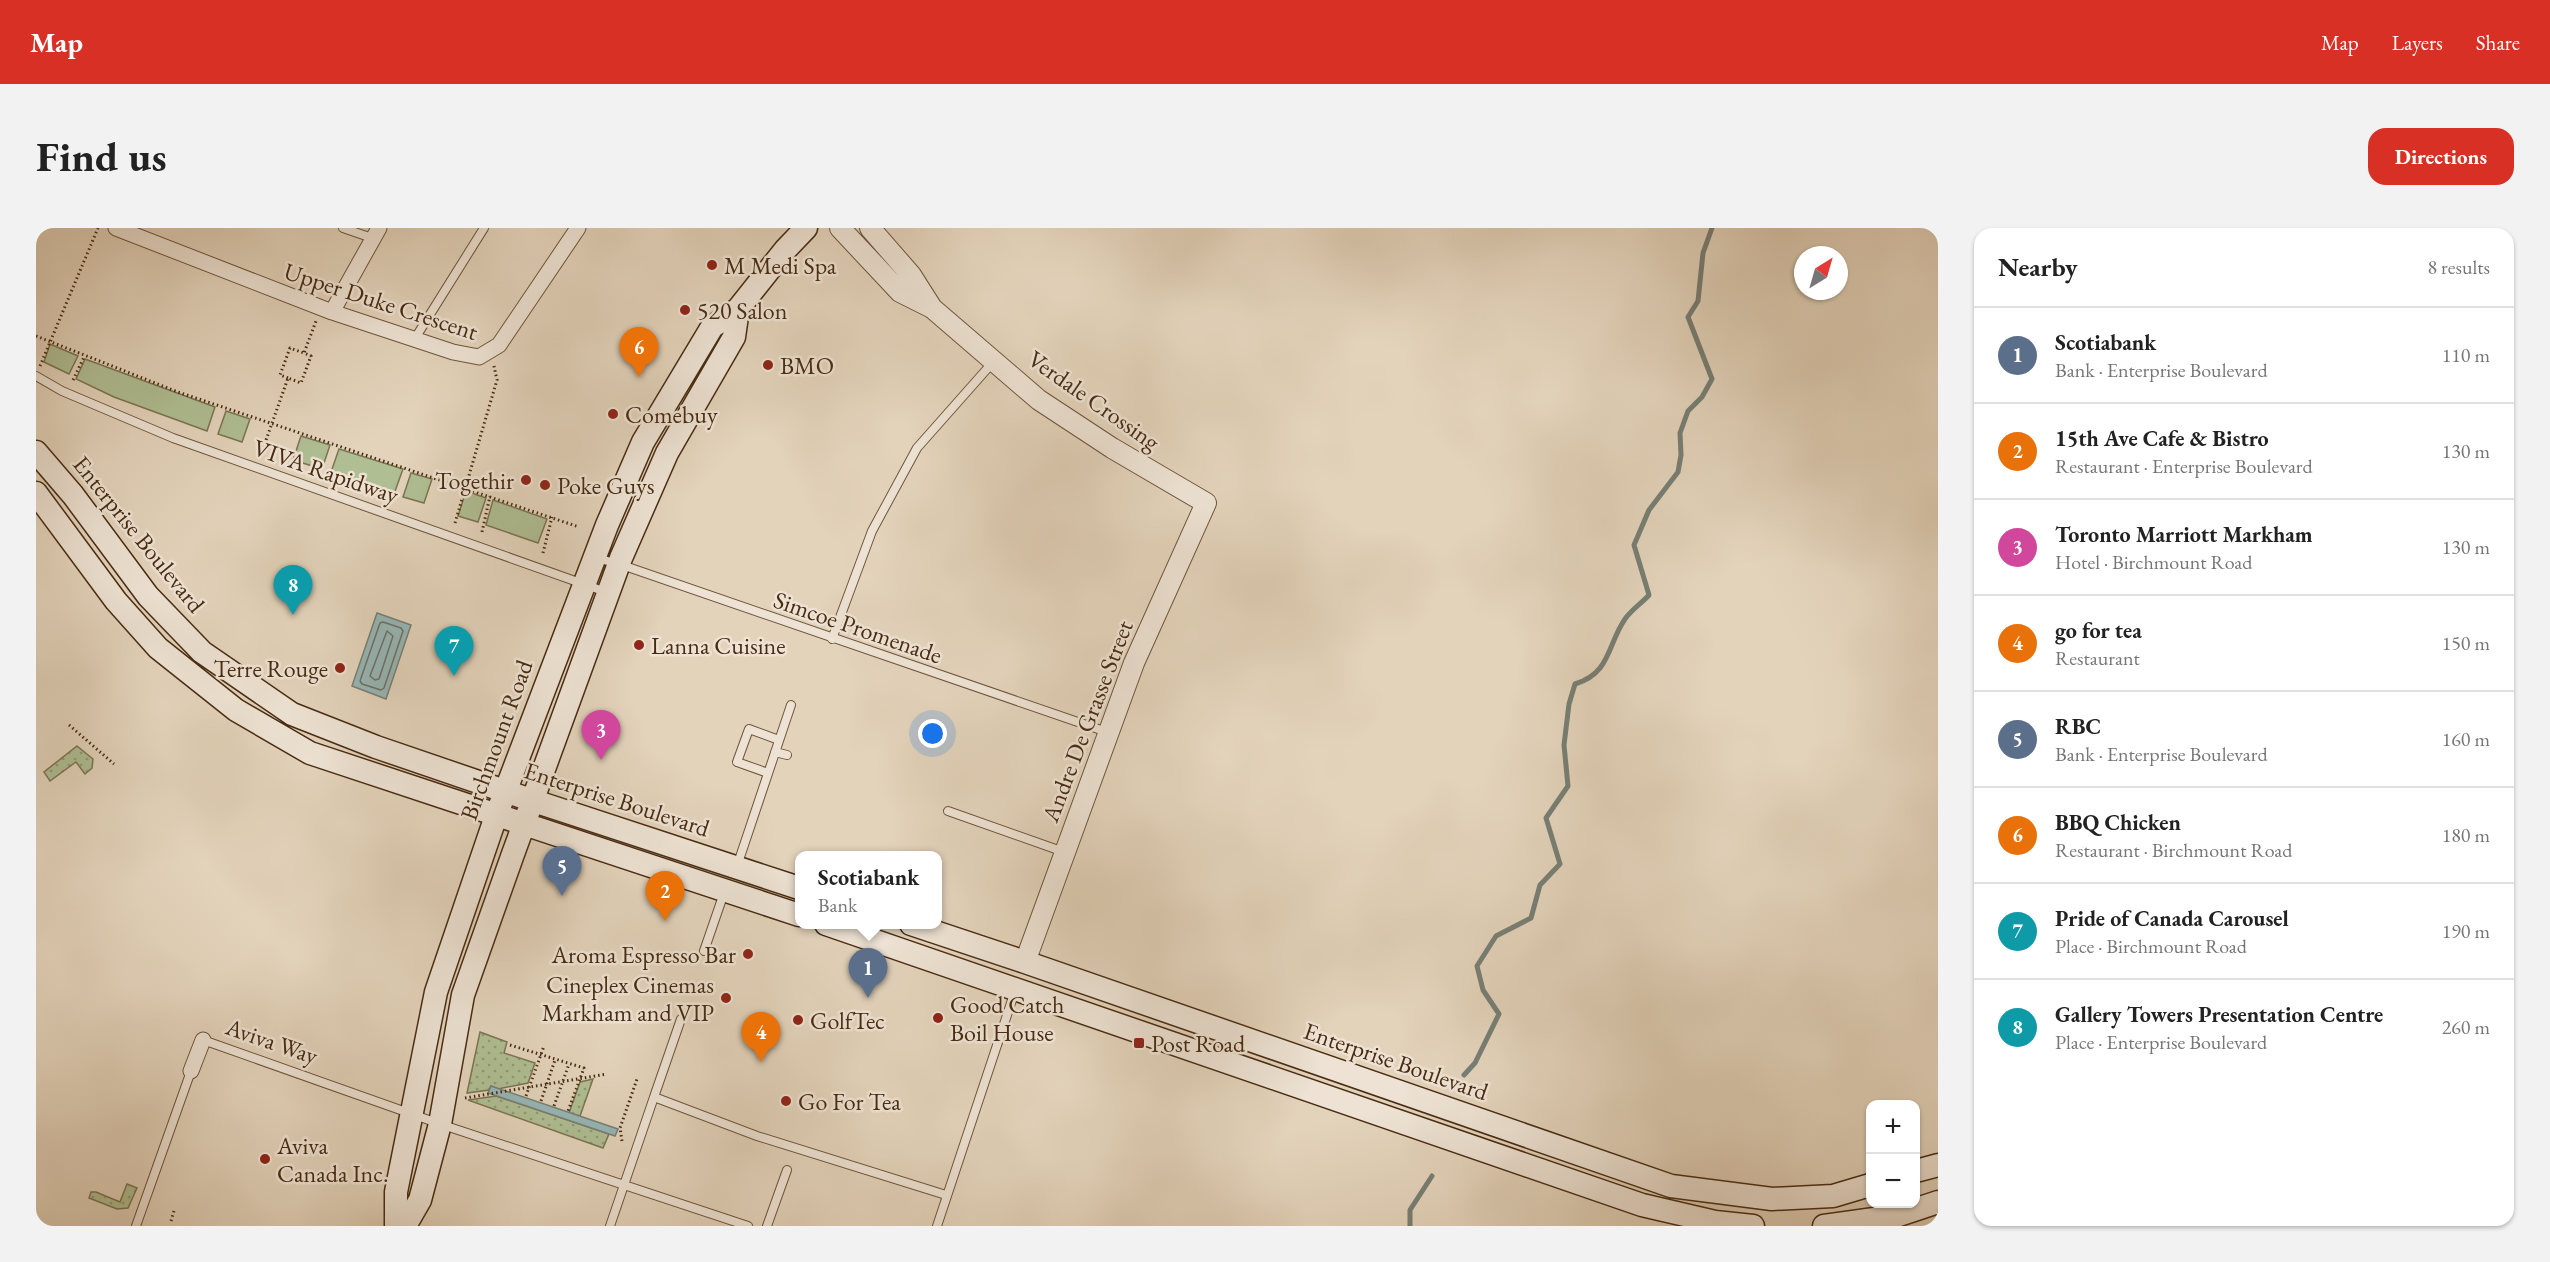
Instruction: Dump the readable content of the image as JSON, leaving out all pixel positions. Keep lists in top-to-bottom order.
{
  "streets": {
    "main road": ["Enterprise Boulevard", "Birchmount Road"],
    "street": [
      "Upper Duke Crescent",
      "Verdale Crossing",
      "Andre De Grasse Street",
      "Aviva Way"
    ],
    "lane": ["VIVA Rapidway", "Simcoe Promenade"]
  },
  "crossings": [
    ["Verdale Crossing", "Andre De Grasse Street"],
    ["VIVA Rapidway", "Birchmount Road"],
    ["Enterprise Boulevard", "Andre De Grasse Street"],
    ["Enterprise Boulevard", "Birchmount Road"],
    ["Simcoe Promenade", "Andre De Grasse Street"],
    ["Simcoe Promenade", "Birchmount Road"],
    ["Birchmount Road", "Aviva Way"]
  ],
  "places": {
    "other": [
      "M Medi Spa",
      "520 Salon",
      "BMO",
      "Comebuy",
      "Togethir",
      "Poke Guys",
      "Lanna Cuisine",
      "Terre Rouge",
      "Aroma Espresso Bar",
      "Cineplex Cinemas Markham and VIP",
      "Good Catch Boil House",
      "GolfTec",
      "Go For Tea",
      "Aviva Canada Inc."
    ],
    "transit": ["Post Road"]
  },
  "north": "top right",
  "page": {
    "header": "Map",
    "nav": ["Map", "Layers", "Share"],
    "buttons": "Directions",
    "title": "Find us",
    "heading": ["Nearby", "8 results"],
    "list": [
      {
        "mark": "1",
        "name": "Scotiabank",
        "note": "Bank · Enterprise Boulevard",
        "value": "110 m"
      },
      {
        "mark": "2",
        "name": "15th Ave Cafe & Bistro",
        "note": "Restaurant · Enterprise Boulevard",
        "value": "130 m"
      },
      {
        "mark": "3",
        "name": "Toronto Marriott Markham",
        "note": "Hotel · Birchmount Road",
        "value": "130 m"
      },
      {
        "mark": "4",
        "name": "go for tea",
        "note": "Restaurant",
        "value": "150 m"
      },
      {
        "mark": "5",
        "name": "RBC",
        "note": "Bank · Enterprise Boulevard",
        "value": "160 m"
      },
      {
        "mark": "6",
        "name": "BBQ Chicken",
        "note": "Restaurant · Birchmount Road",
        "value": "180 m"
      },
      {
        "mark": "7",
        "name": "Pride of Canada Carousel",
        "note": "Place · Birchmount Road",
        "value": "190 m"
      },
      {
        "mark": "8",
        "name": "Gallery Towers Presentation Centre",
        "note": "Place · Enterprise Boulevard",
        "value": "260 m"
      }
    ],
    "pins": [
      "6",
      "8",
      "7",
      "3",
      "5",
      "2",
      "1",
      "4"
    ],
    "popup": ["Scotiabank", "Bank"],
    "map_buttons": ["+", "−"]
  }
}
